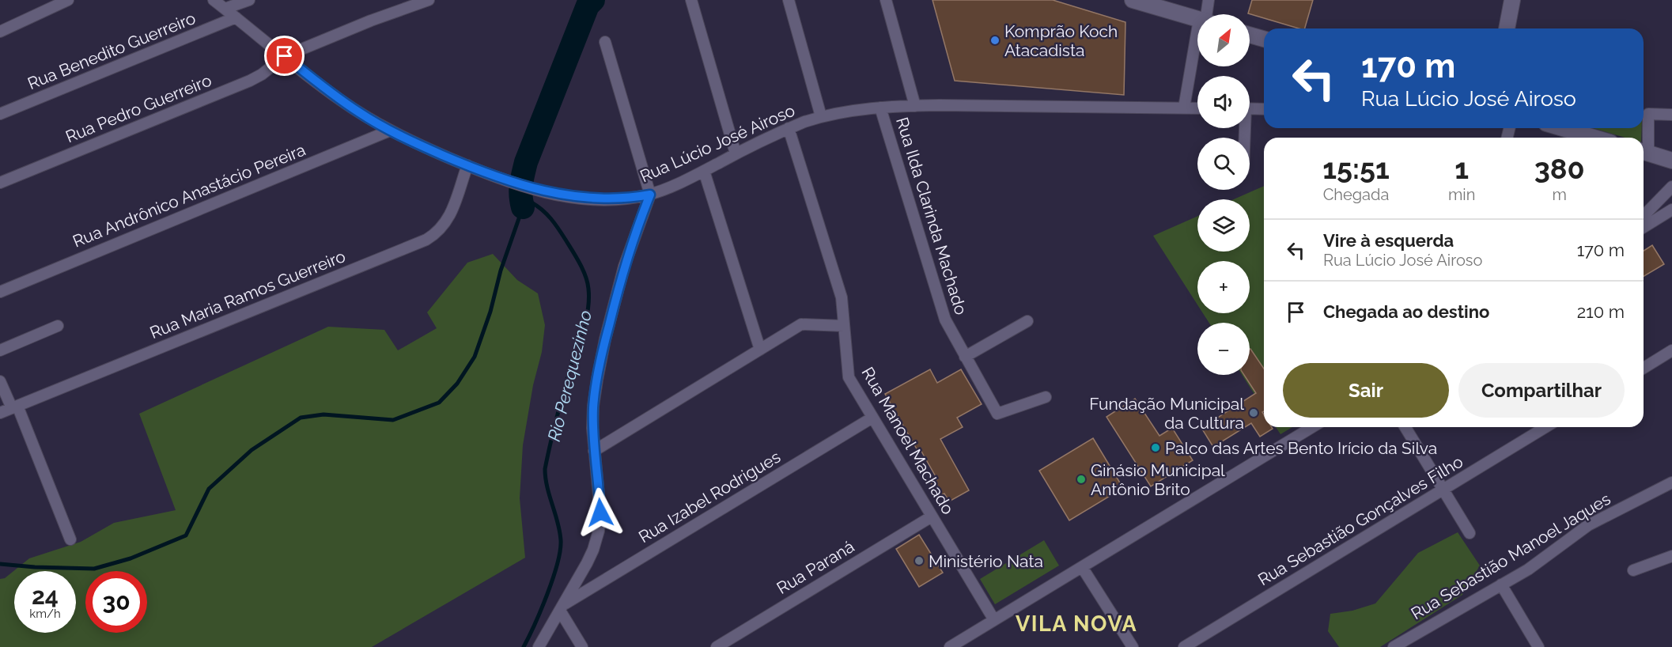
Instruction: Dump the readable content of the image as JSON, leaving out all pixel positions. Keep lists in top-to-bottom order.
{
  "streets": {
    "street": [
      "Rua Benedito Guerreiro",
      "Rua Pedro Guerreiro",
      "Rua Lúcio José Airoso",
      "Rua Andrônico Anastácio Pereira",
      "Rua Ilda Clarinda Machado",
      "Rua Maria Ramos Guerreiro",
      "Rua Manoel Machado",
      "Rua Izabel Rodrigues",
      "Rua Sebastião Gonçalves Filho",
      "Rua Sebastião Manoel Jaques",
      "Rua Paraná"
    ]
  },
  "crossings": [
    ["Rua Benedito Guerreiro", "Rua Lúcio José Airoso"],
    ["Rua Pedro Guerreiro", "Rua Lúcio José Airoso"],
    ["Rua Lúcio José Airoso", "Rua Andrônico Anastácio Pereira"],
    ["Rua Lúcio José Airoso", "Rua Ilda Clarinda Machado"],
    ["Rua Lúcio José Airoso", "Rua Maria Ramos Guerreiro"],
    ["Rua Lúcio José Airoso", "Rua Manoel Machado"],
    ["Rua Manoel Machado", "Rua Izabel Rodrigues"],
    ["Rua Manoel Machado", "Rua Paraná"]
  ],
  "districts": ["VILA NOVA"],
  "water": ["Rio Perequezinho"],
  "places": [
    "Komprão Koch Atacadista",
    "Fundação Municipal da Cultura",
    "Palco das Artes Bento Irício da Silva",
    "Ginásio Municipal Antônio Brito",
    "Ministério Nata"
  ],
  "north": "top right",
  "page": {
    "map_buttons": ["+", "−"],
    "turn": ["170 m", "Rua Lúcio José Airoso"],
    "eta": [
      "15:51",
      "Chegada",
      "1",
      "min",
      "380",
      "m"
    ],
    "list": [
      {
        "name": "Vire à esquerda",
        "note": "Rua Lúcio José Airoso",
        "value": "170 m"
      },
      {
        "name": "Chegada ao destino",
        "value": "210 m"
      }
    ],
    "buttons": ["Sair", "Compartilhar"],
    "speed": "24 km/h",
    "limit": "30"
  }
}
